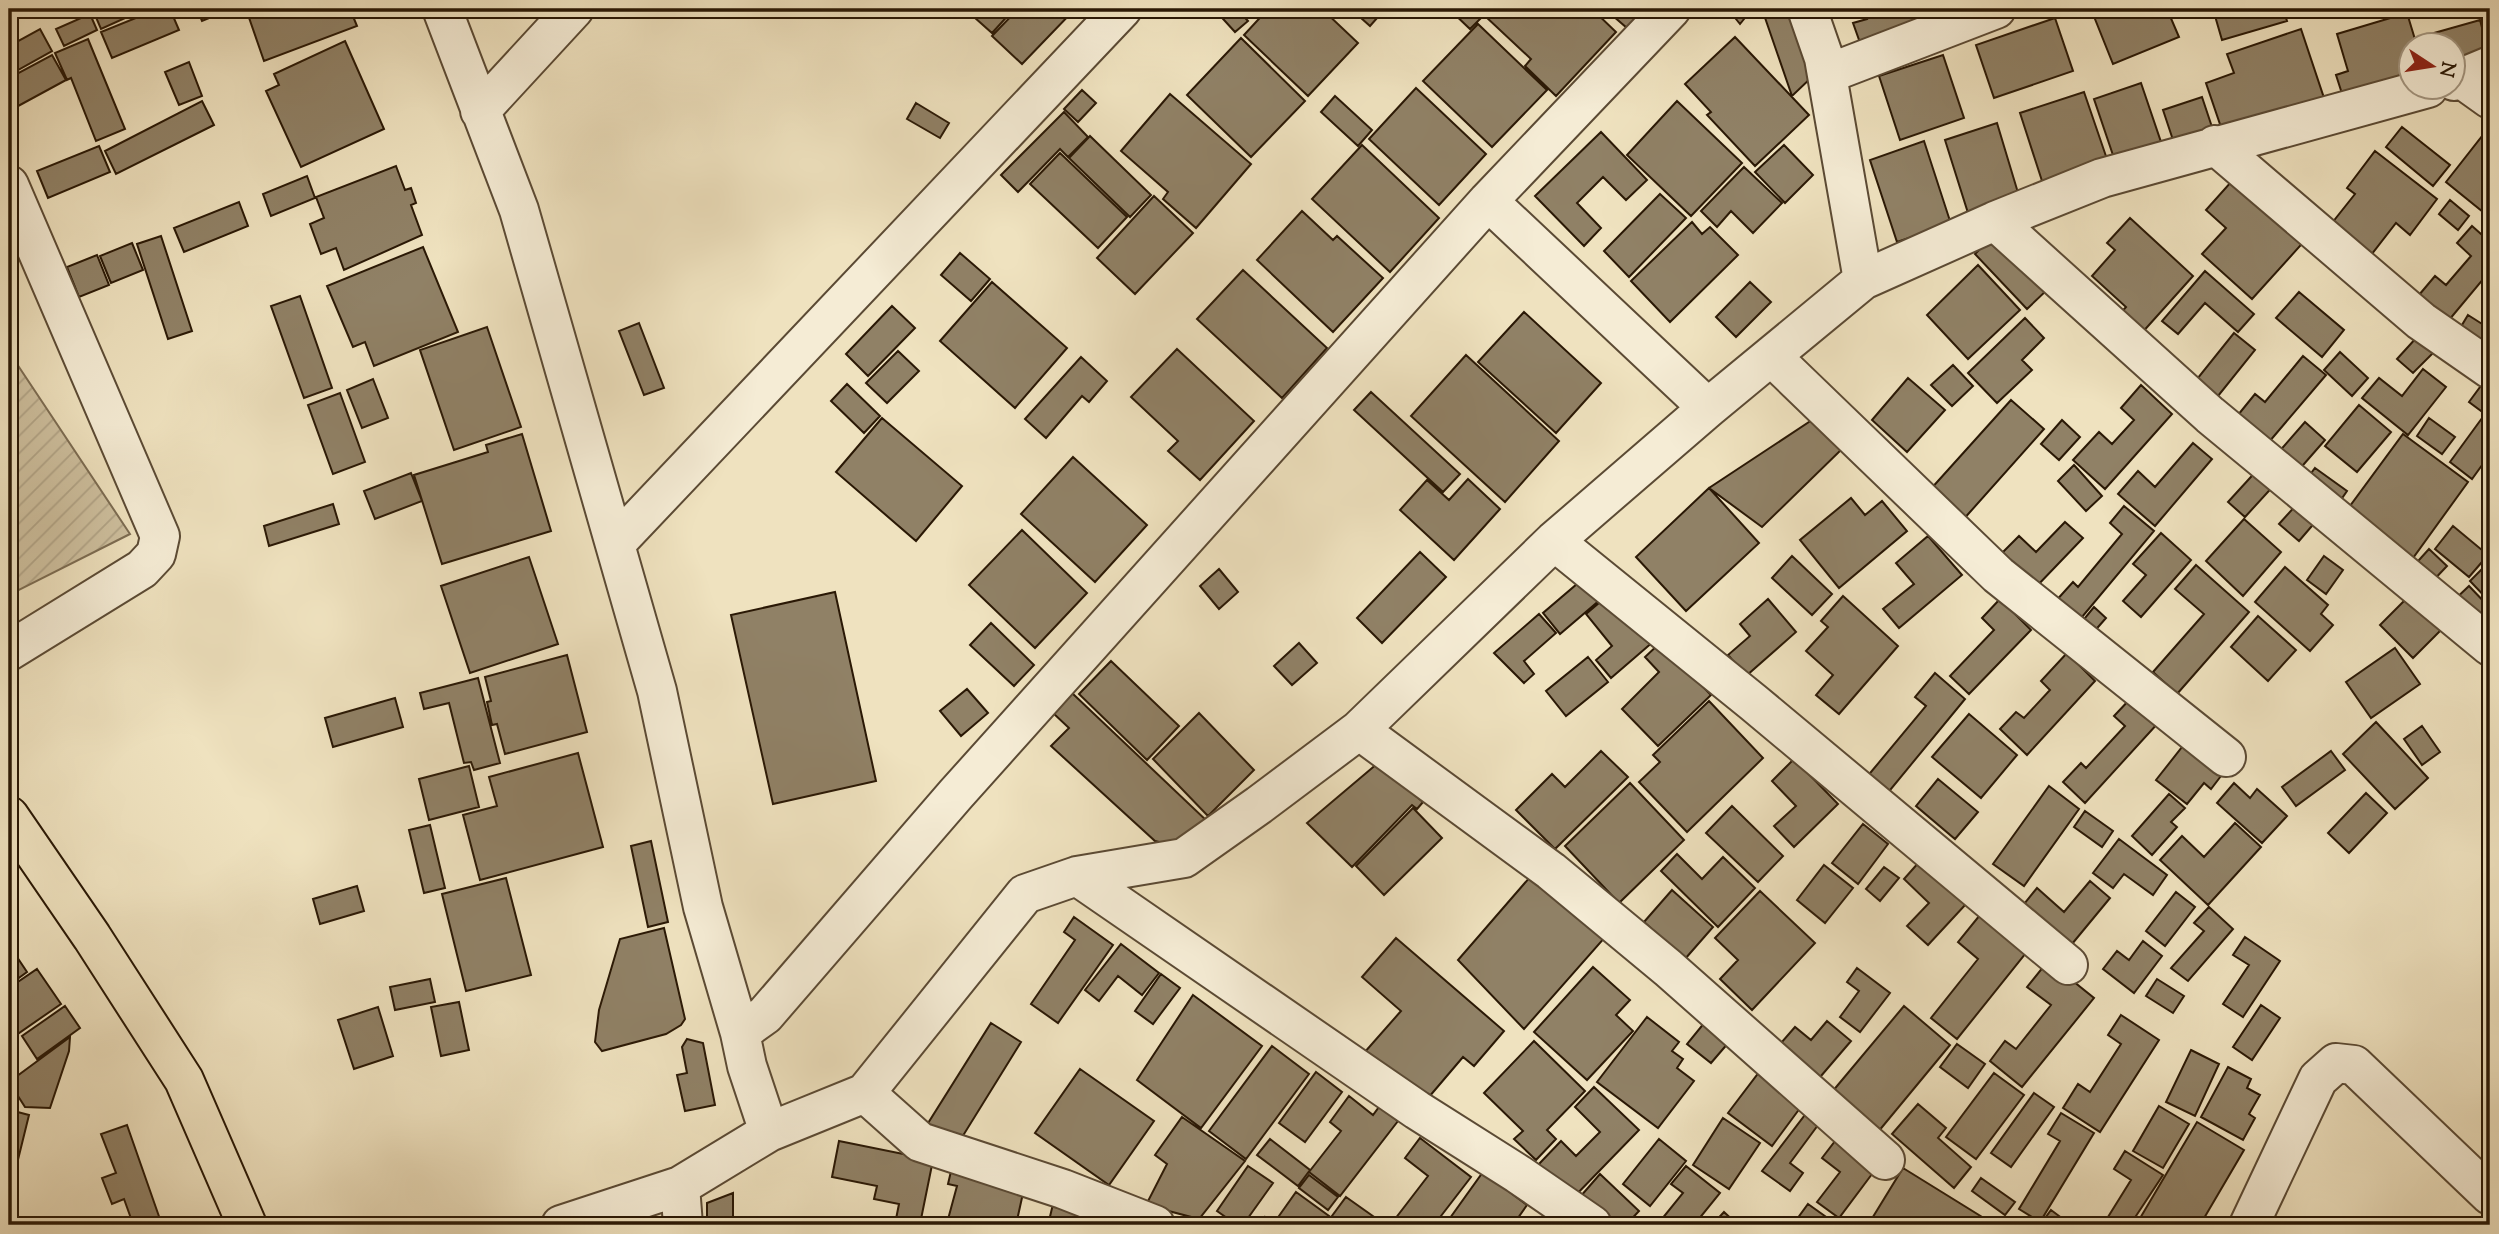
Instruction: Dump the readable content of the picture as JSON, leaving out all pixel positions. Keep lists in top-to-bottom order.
{
  "north": "right"
}
